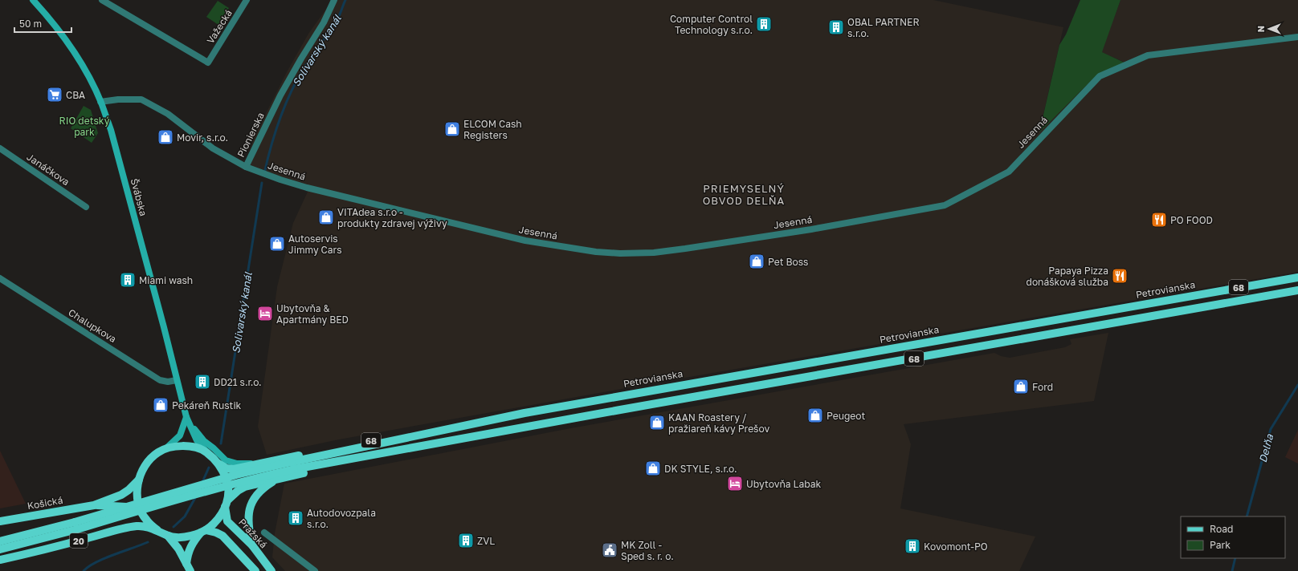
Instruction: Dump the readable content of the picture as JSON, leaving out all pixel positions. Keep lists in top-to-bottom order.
{
  "streets": {
    "main road": [
      "68",
      "Petrovianska",
      "Košická",
      "Pražská",
      "20"
    ],
    "street": [
      "Važecká",
      "Jesenná",
      "Pionierska",
      "Janáčkova",
      "Švábska",
      "Chalupkova"
    ]
  },
  "crossings": [
    ["Jesenná", "Pionierska"],
    ["Pionierska", "Švábska"],
    ["Švábska", "68"],
    ["Švábska", "Chalupkova"],
    ["Švábska", "Košická"],
    ["Švábska", "Pražská"],
    ["Švábska", "20"],
    ["68", "Petrovianska"],
    ["68", "Košická"],
    ["68", "Pražská"],
    ["68", "20"],
    ["Košická", "Pražská"],
    ["Košická", "20"],
    ["Pražská", "20"]
  ],
  "districts": ["PRIEMYSELNÝ OBVOD DELŇA"],
  "water": ["Solivarský kanál", "Delňa"],
  "parks": ["RIO detský park"],
  "places": {
    "building": [
      "Computer Control Technology s.r.o.",
      "OBAL PARTNER s.r.o.",
      "Miami wash",
      "DD21 s.r.o.",
      "Autodovozpala s.r.o.",
      "ZVL",
      "Kovomont-PO"
    ],
    "supermarket": ["CBA"],
    "shop": [
      "ELCOM Cash Registers",
      "Movir, s.r.o.",
      "VITAdea s.r.o - produkty zdravej výživy",
      "Autoservis Jimmy Cars",
      "Pet Boss",
      "Ford",
      "Pekáreň Rustik",
      "Peugeot",
      "KAAN Roastery / pražiareň kávy Prešov",
      "DK STYLE, s.r.o."
    ],
    "restaurant": ["PO FOOD", "Papaya Pizza donášková služba"],
    "hotel": ["Ubytovňa & Apartmány BED", "Ubytovňa Labak"],
    "public building": ["MK Zoll - Sped s. r. o."]
  },
  "legend": ["Road", "Park"],
  "scale_bar": "50 m",
  "north": "left"
}
